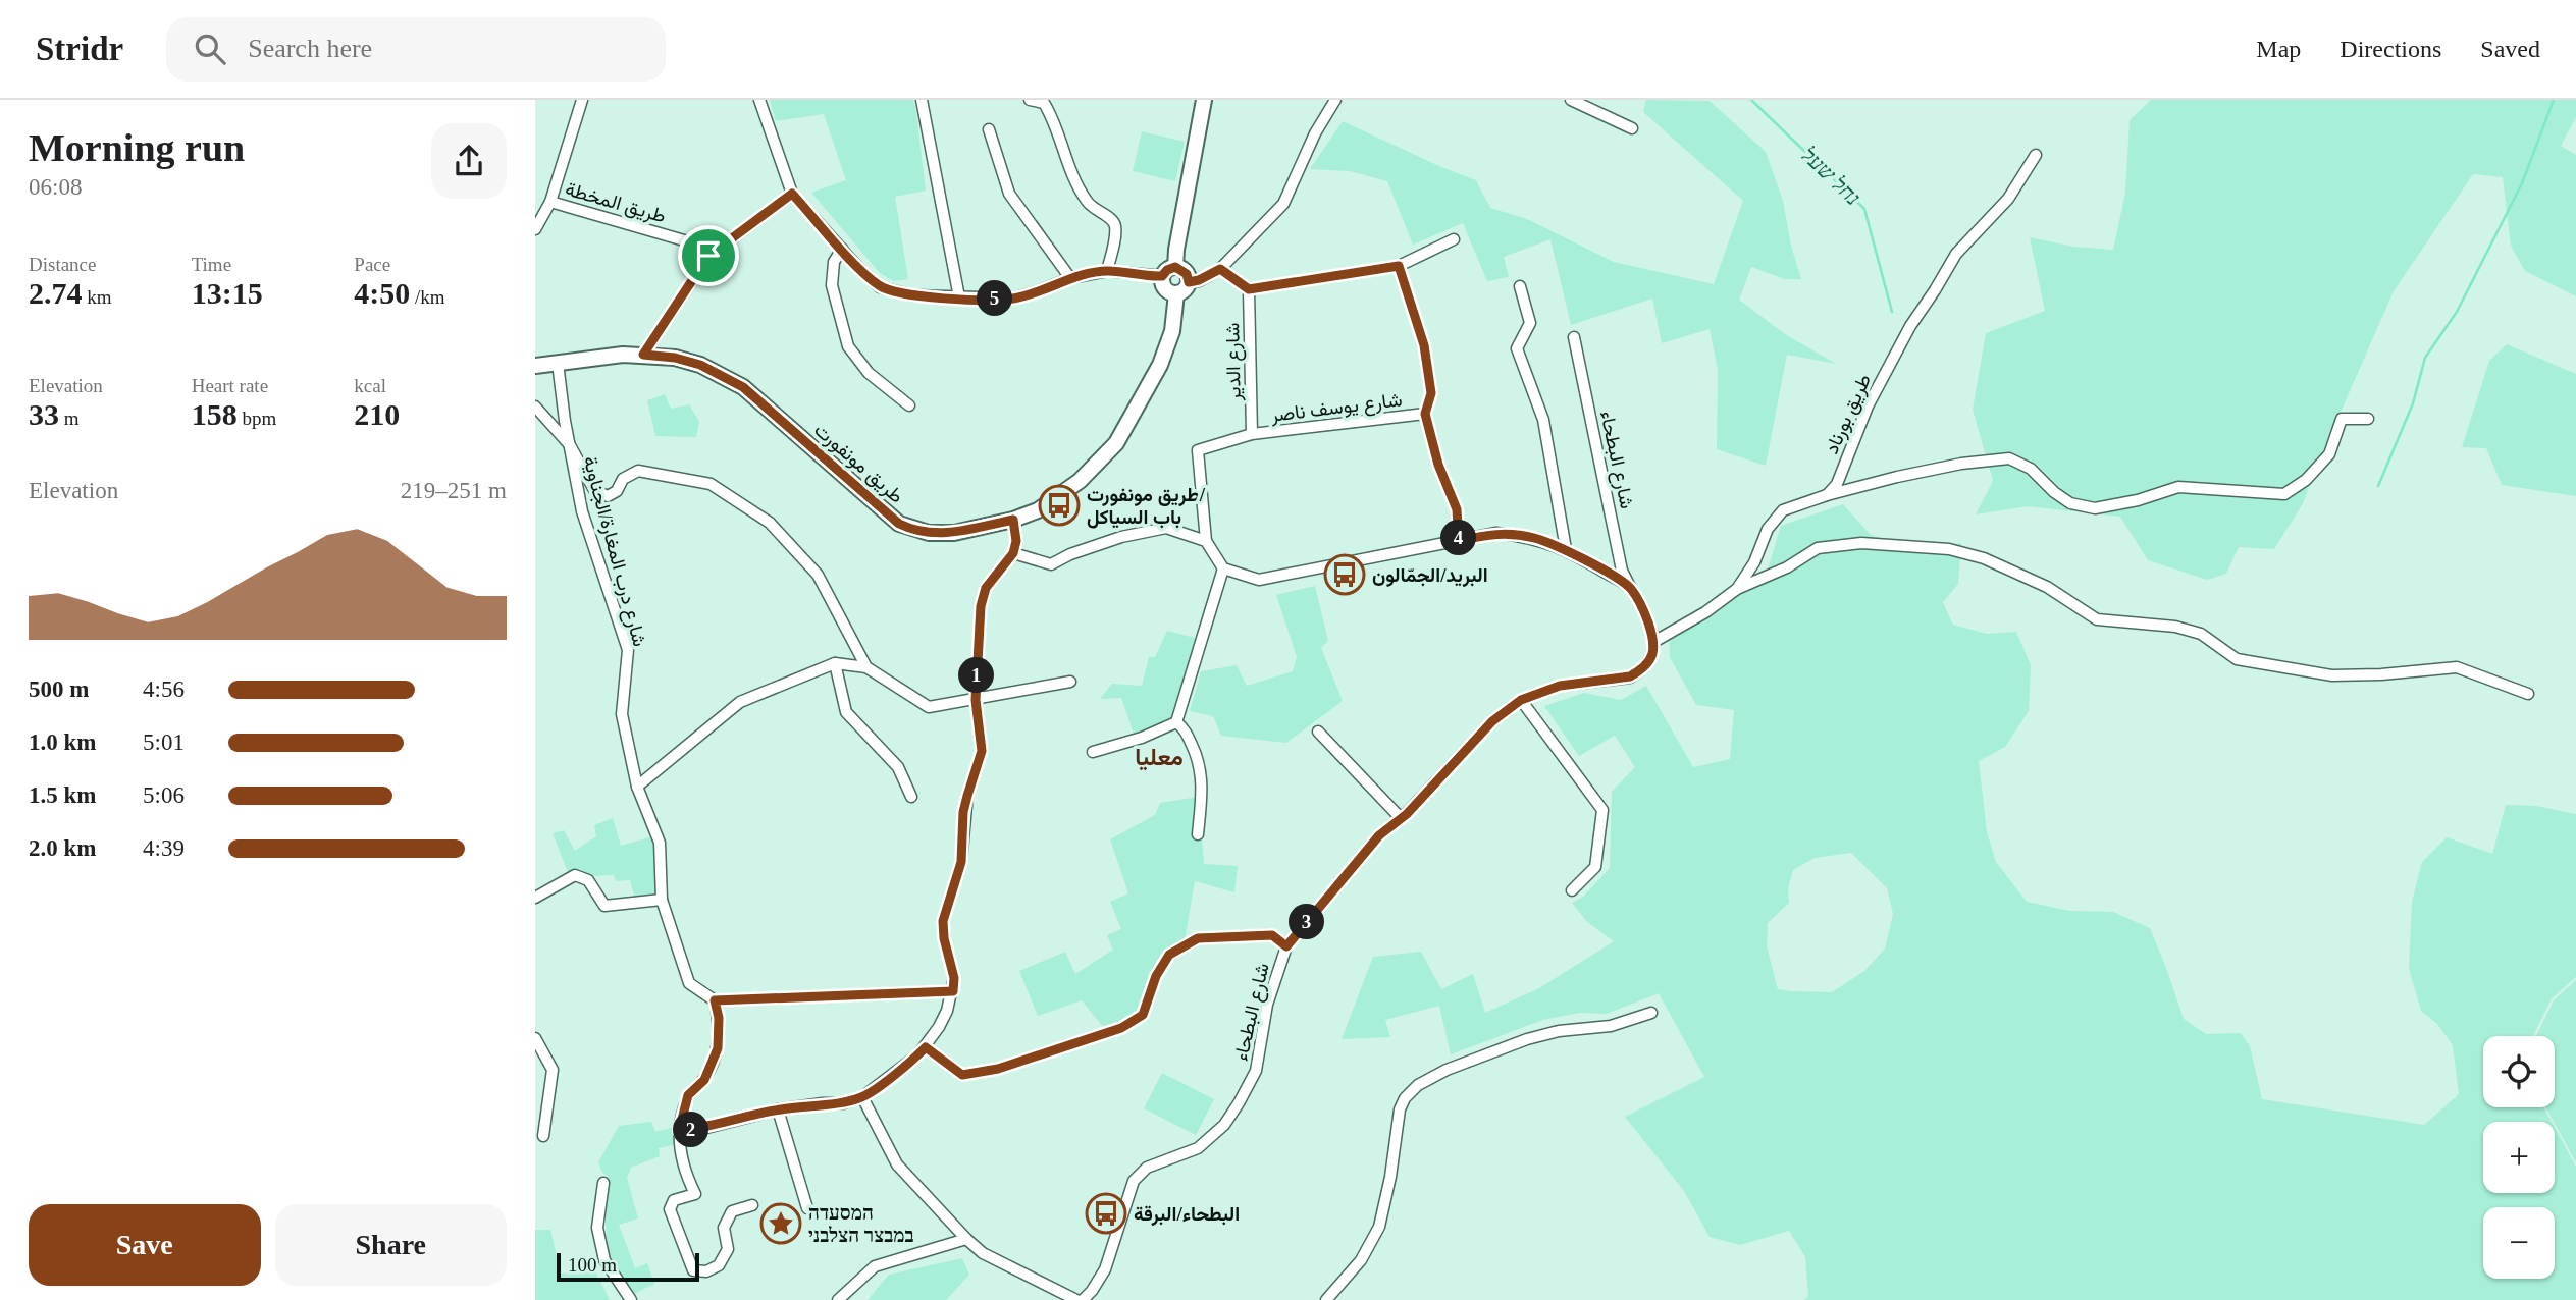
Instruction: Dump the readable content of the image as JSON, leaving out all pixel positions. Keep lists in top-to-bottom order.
{
  "streets": {
    "main road": ["طريق مونفورت"],
    "street": [
      "طريق المخطة",
      "شارع الدير",
      "شارع يوسف ناصر",
      "طريق بورناد",
      "شارع البطحاء",
      "شارع درب المغارة/الجناوية"
    ]
  },
  "crossings": [
    ["شارع الدير", "شارع يوسف ناصر"],
    ["طريق مونفورت", "شارع درب المغارة/الجناوية"]
  ],
  "districts": ["معليا"],
  "water": ["נחל שעל"],
  "places": {
    "bus stop": ["طريق مونفورت/ باب السياكل", "البريد/الجمّالون", "البطحاء/البرقة"],
    "place": ["המסעדה במבצר הצלבני"]
  },
  "scale_bar": "100 m",
  "page": {
    "header": "Stridr",
    "search": "Search here",
    "nav": ["Map", "Directions", "Saved"],
    "heading": ["Morning run", "06:08"],
    "stats": [
      ["Distance", "2.74 km"],
      ["Time", "13:15"],
      ["Pace", "4:50 /km"],
      ["Elevation", "33 m"],
      ["Heart rate", "158 bpm"],
      ["kcal", "210"]
    ],
    "pins": [
      "5",
      "4",
      "1",
      "3",
      "2"
    ],
    "chart": ["Elevation", "219–251 m"],
    "list": [
      {
        "name": "500 m",
        "note": "4:56"
      },
      {
        "name": "1.0 km",
        "note": "5:01"
      },
      {
        "name": "1.5 km",
        "note": "5:06"
      },
      {
        "name": "2.0 km",
        "note": "4:39"
      }
    ],
    "map_buttons": ["+", "−"],
    "buttons": ["Save", "Share"],
    "scale": "100 m"
  }
}
